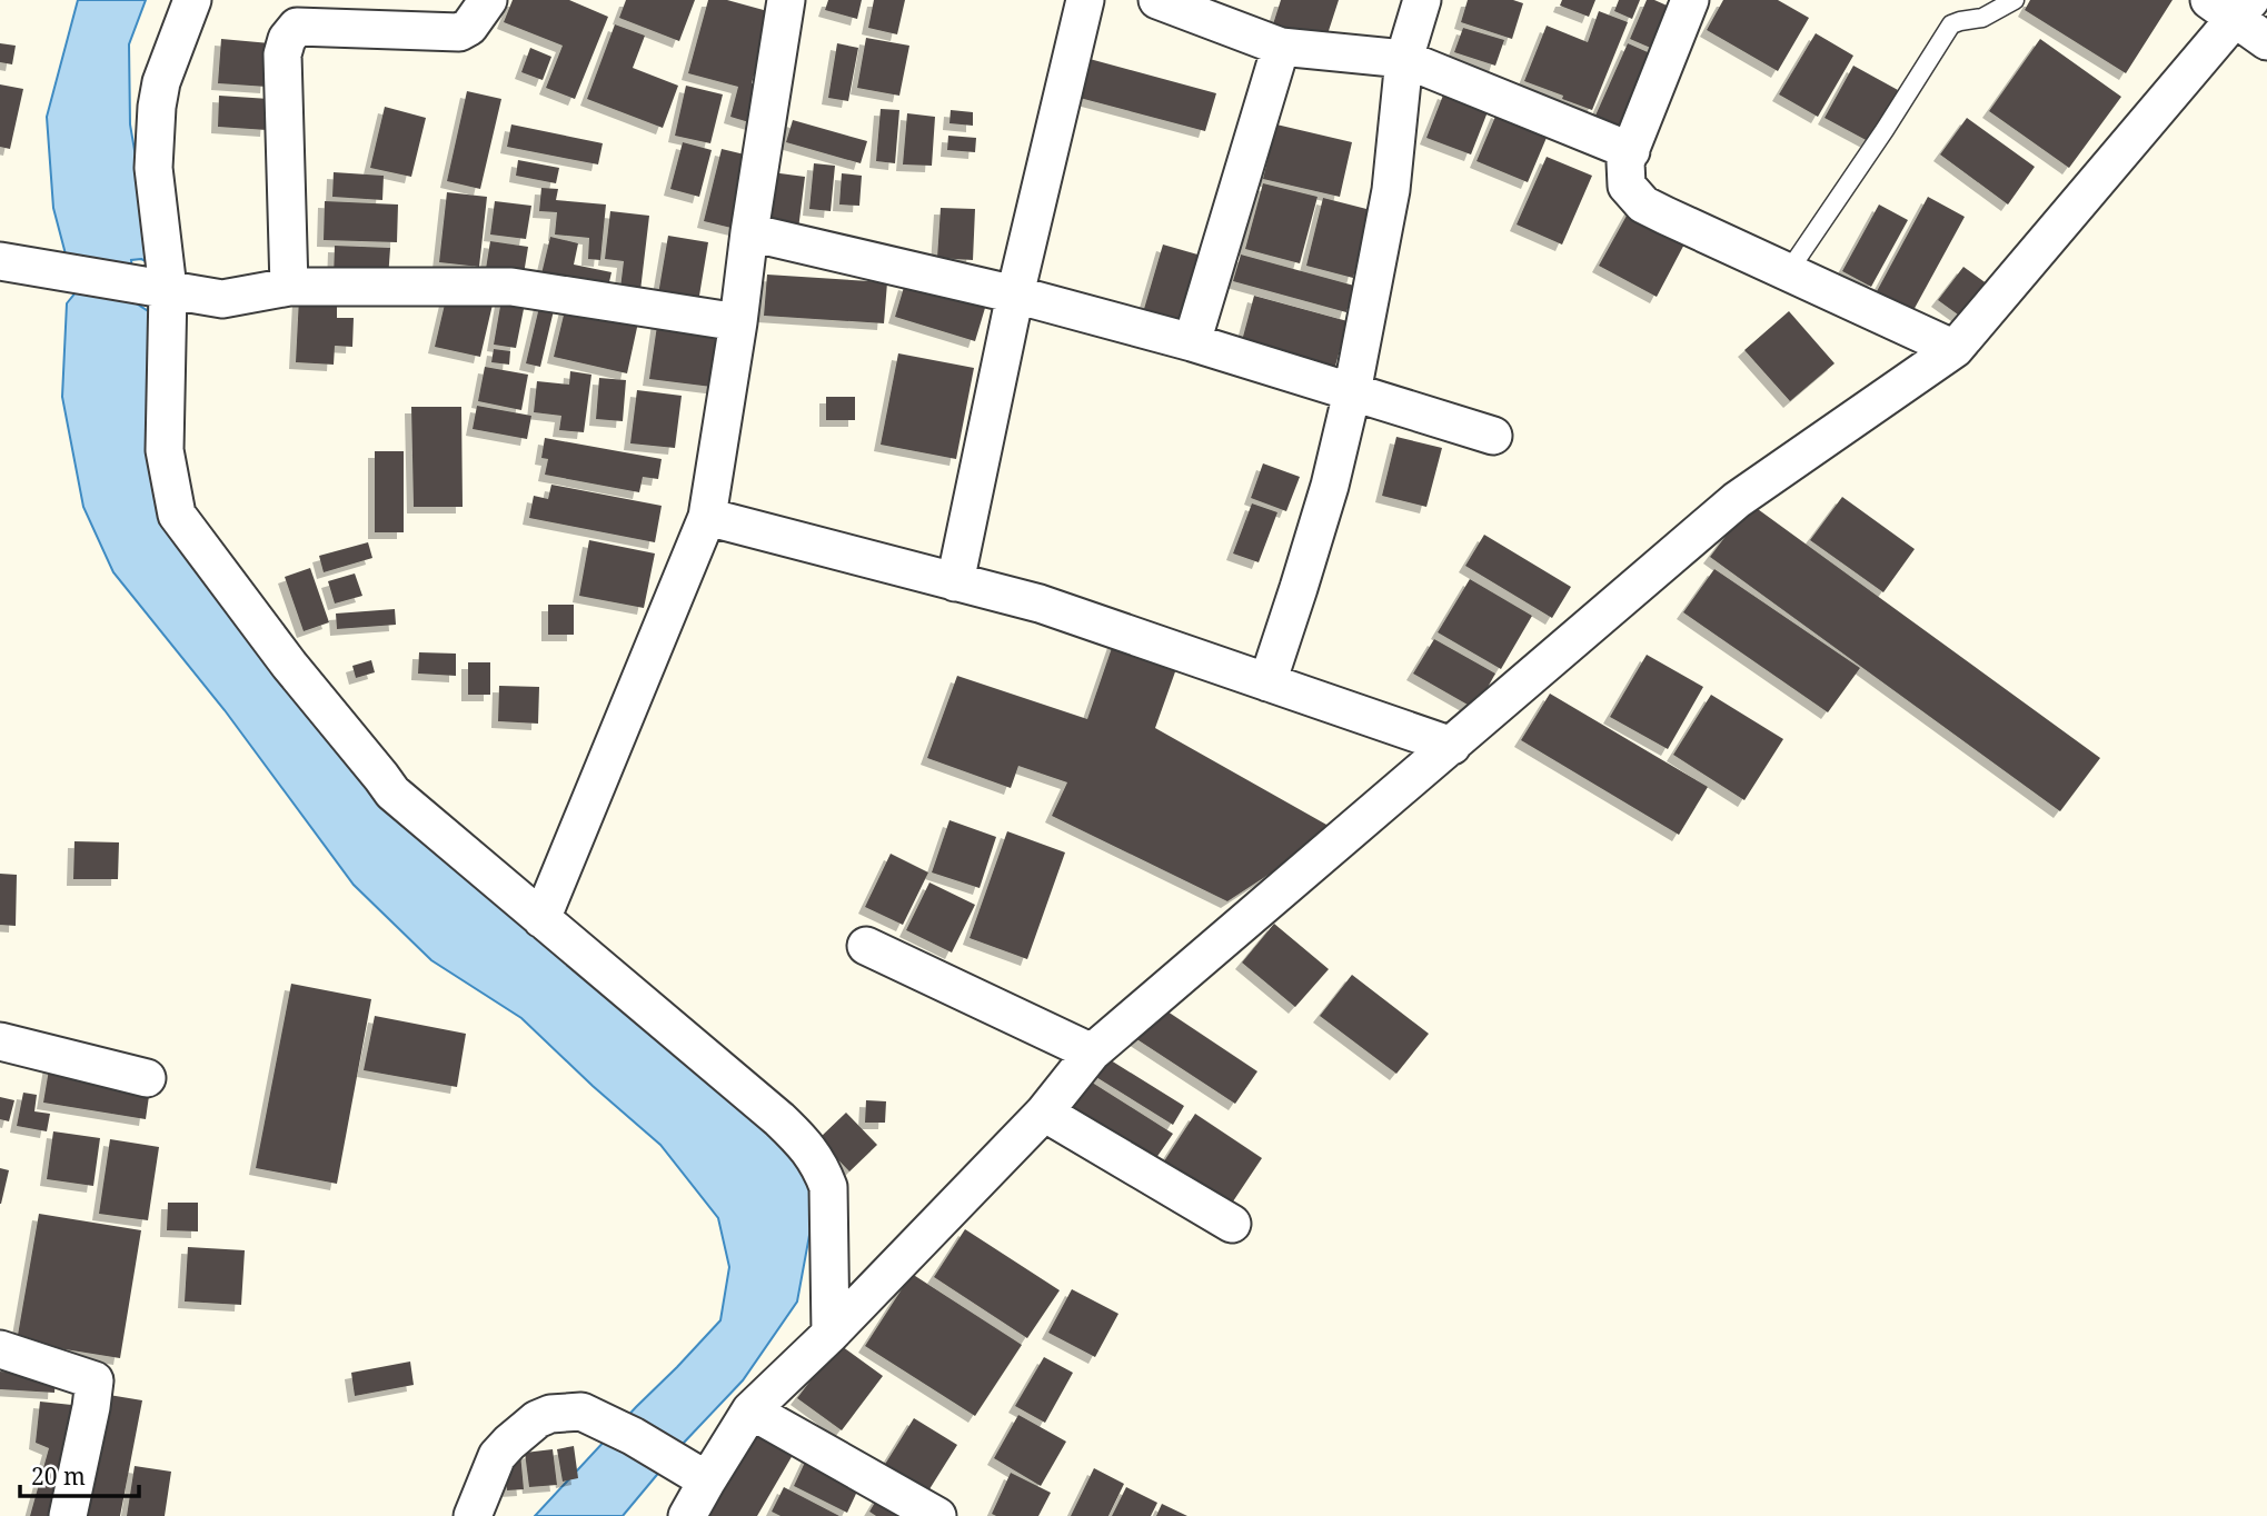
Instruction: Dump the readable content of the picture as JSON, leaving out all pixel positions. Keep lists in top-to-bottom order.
{
  "scale_bar": "20 m"
}
